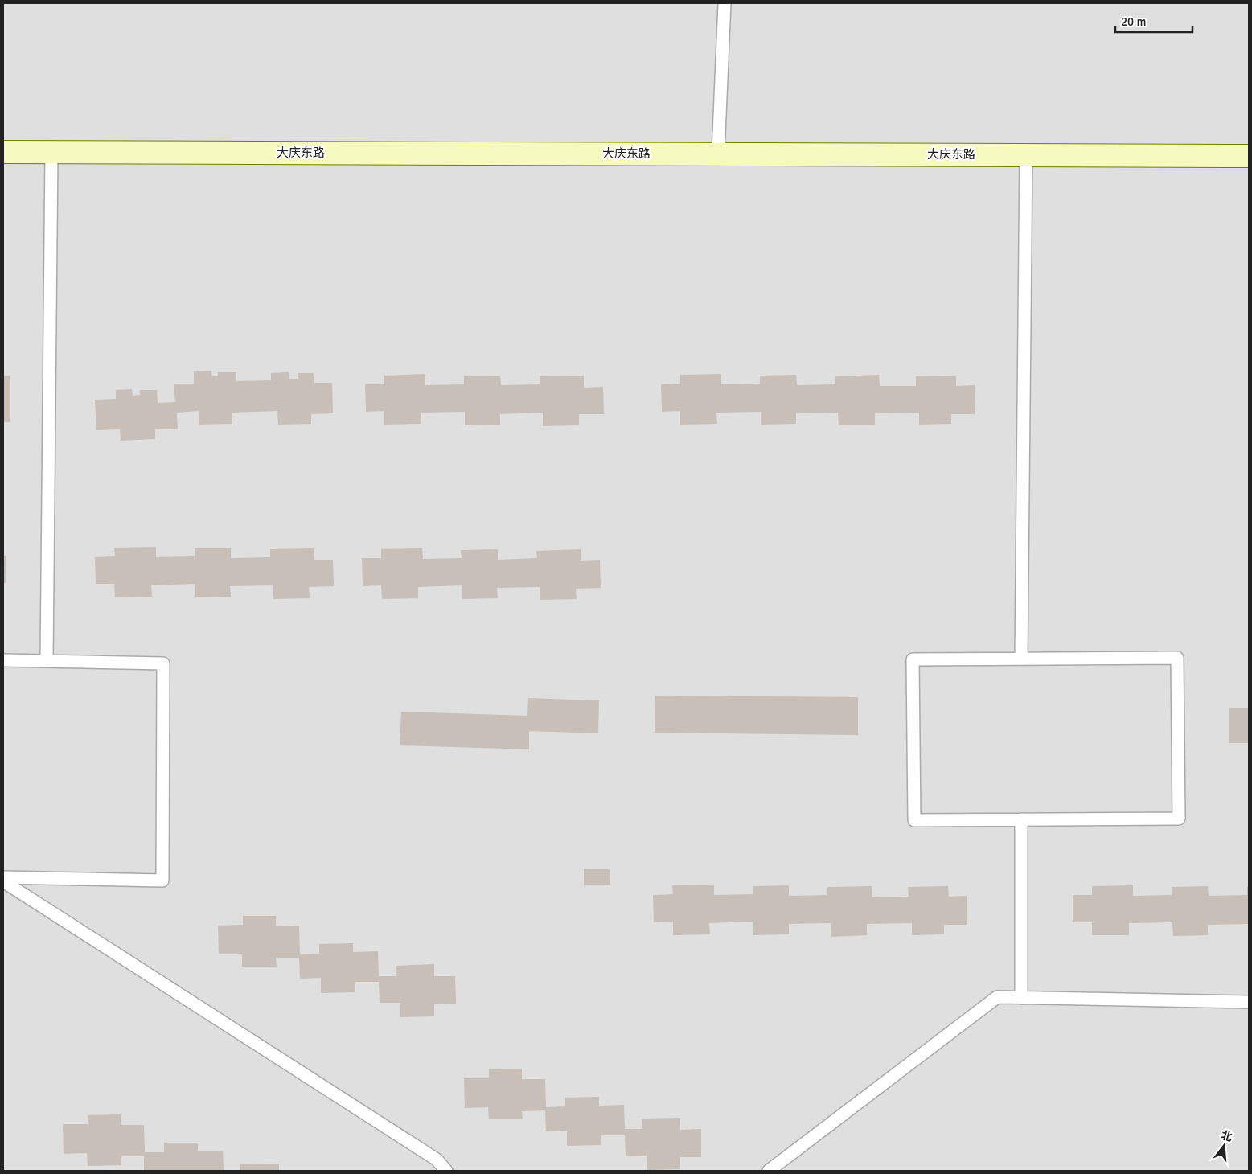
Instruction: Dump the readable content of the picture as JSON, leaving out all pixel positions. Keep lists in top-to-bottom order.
{
  "streets": {
    "main road": ["大庆东路"]
  },
  "scale_bar": "20 m",
  "north": "top"
}
